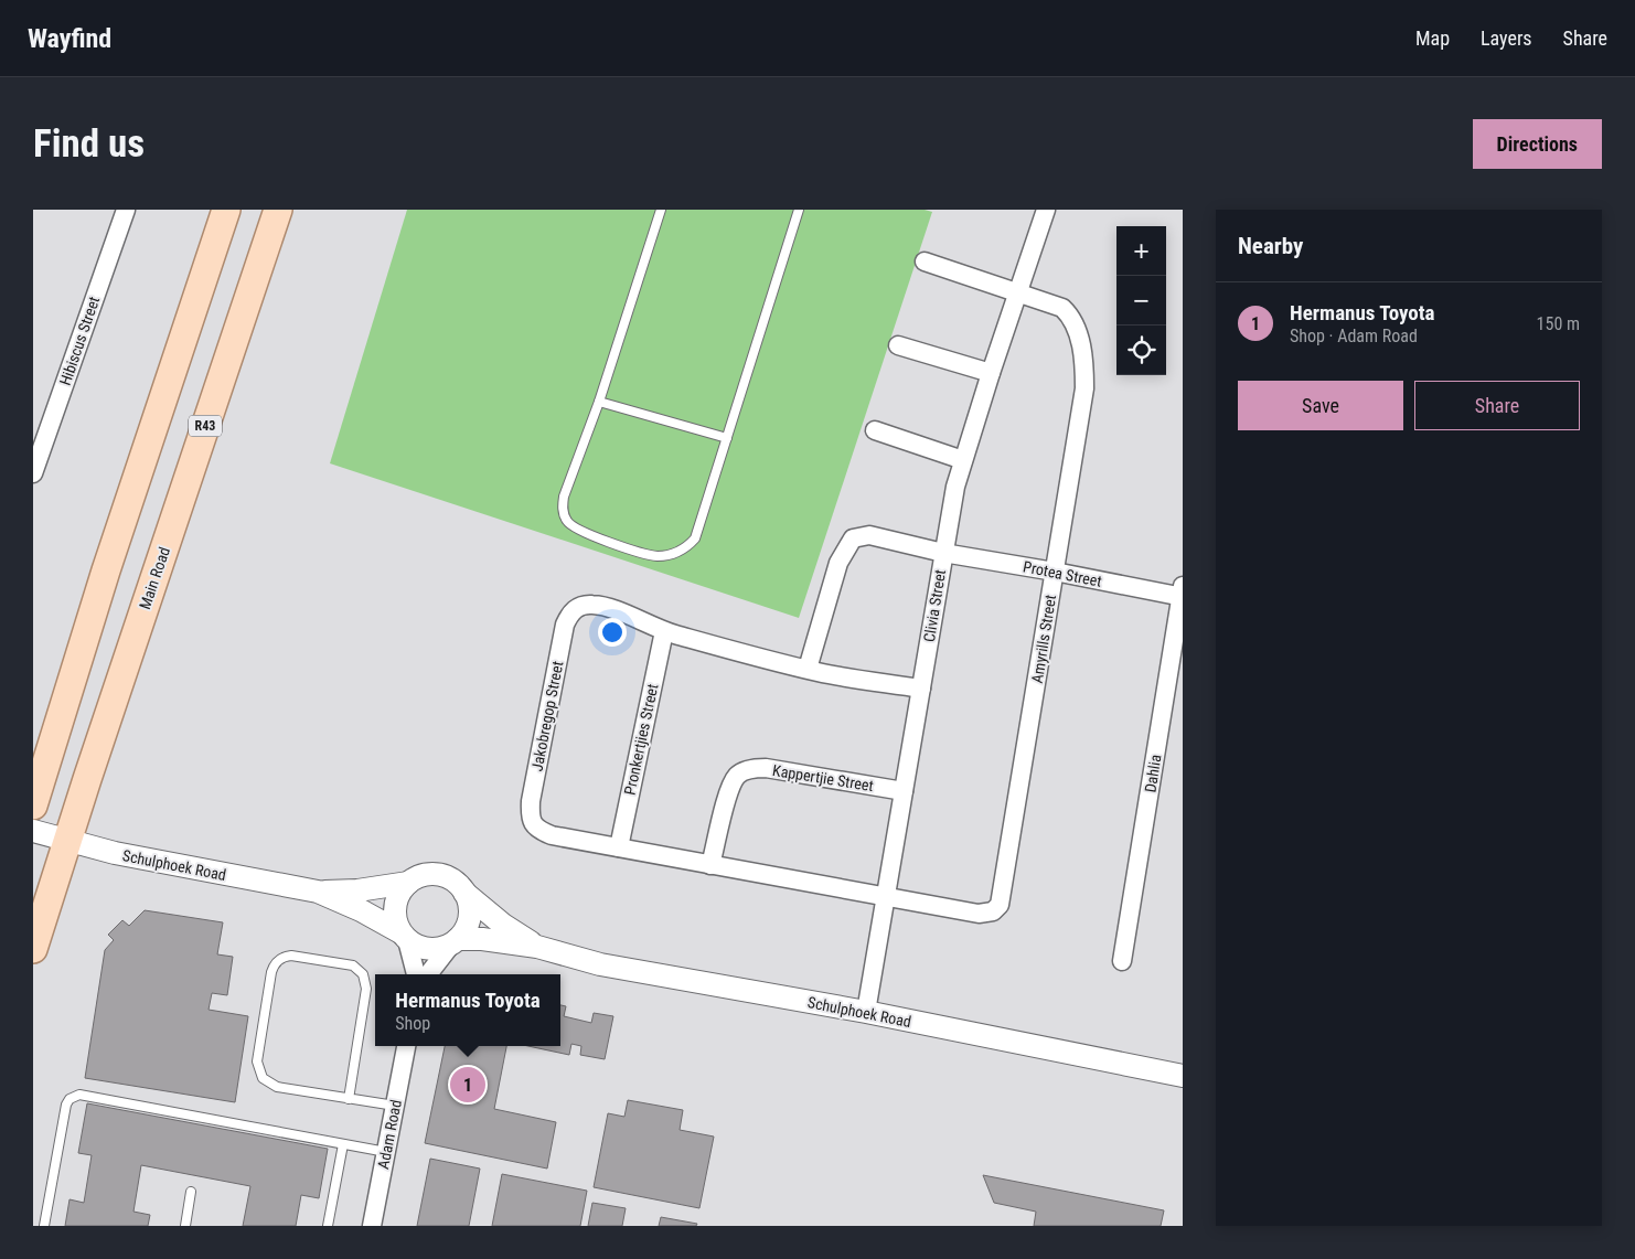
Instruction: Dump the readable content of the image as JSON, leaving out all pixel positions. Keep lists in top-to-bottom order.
{
  "streets": {
    "main road": ["R43", "Main Road"],
    "street": [
      "Hibiscus Street",
      "Protea Street",
      "Clivia Street",
      "Amyrills Street",
      "Jakobregop Street",
      "Pronkertjies Street",
      "Dahlia",
      "Kappertjie Street",
      "Schulphoek Road",
      "Adam Road"
    ]
  },
  "crossings": [
    ["Protea Street", "Clivia Street"],
    ["Protea Street", "Amyrills Street"],
    ["Protea Street", "Jakobregop Street"],
    ["Protea Street", "Dahlia"],
    ["Main Road", "Schulphoek Road"],
    ["Clivia Street", "Amyrills Street"],
    ["Clivia Street", "Jakobregop Street"],
    ["Clivia Street", "Kappertjie Street"],
    ["Clivia Street", "Schulphoek Road"],
    ["Amyrills Street", "Jakobregop Street"],
    ["Jakobregop Street", "Pronkertjies Street"],
    ["Jakobregop Street", "Kappertjie Street"]
  ],
  "page": {
    "header": "Wayfind",
    "nav": ["Map", "Layers", "Share"],
    "buttons": [
      "Directions",
      ["Save", "Share"]
    ],
    "title": "Find us",
    "heading": "Nearby",
    "map_buttons": ["+", "−"],
    "list": [
      {
        "mark": "1",
        "name": "Hermanus Toyota",
        "note": "Shop · Adam Road",
        "value": "150 m"
      }
    ],
    "popup": ["Hermanus Toyota", "Shop"],
    "pins": "1"
  }
}
